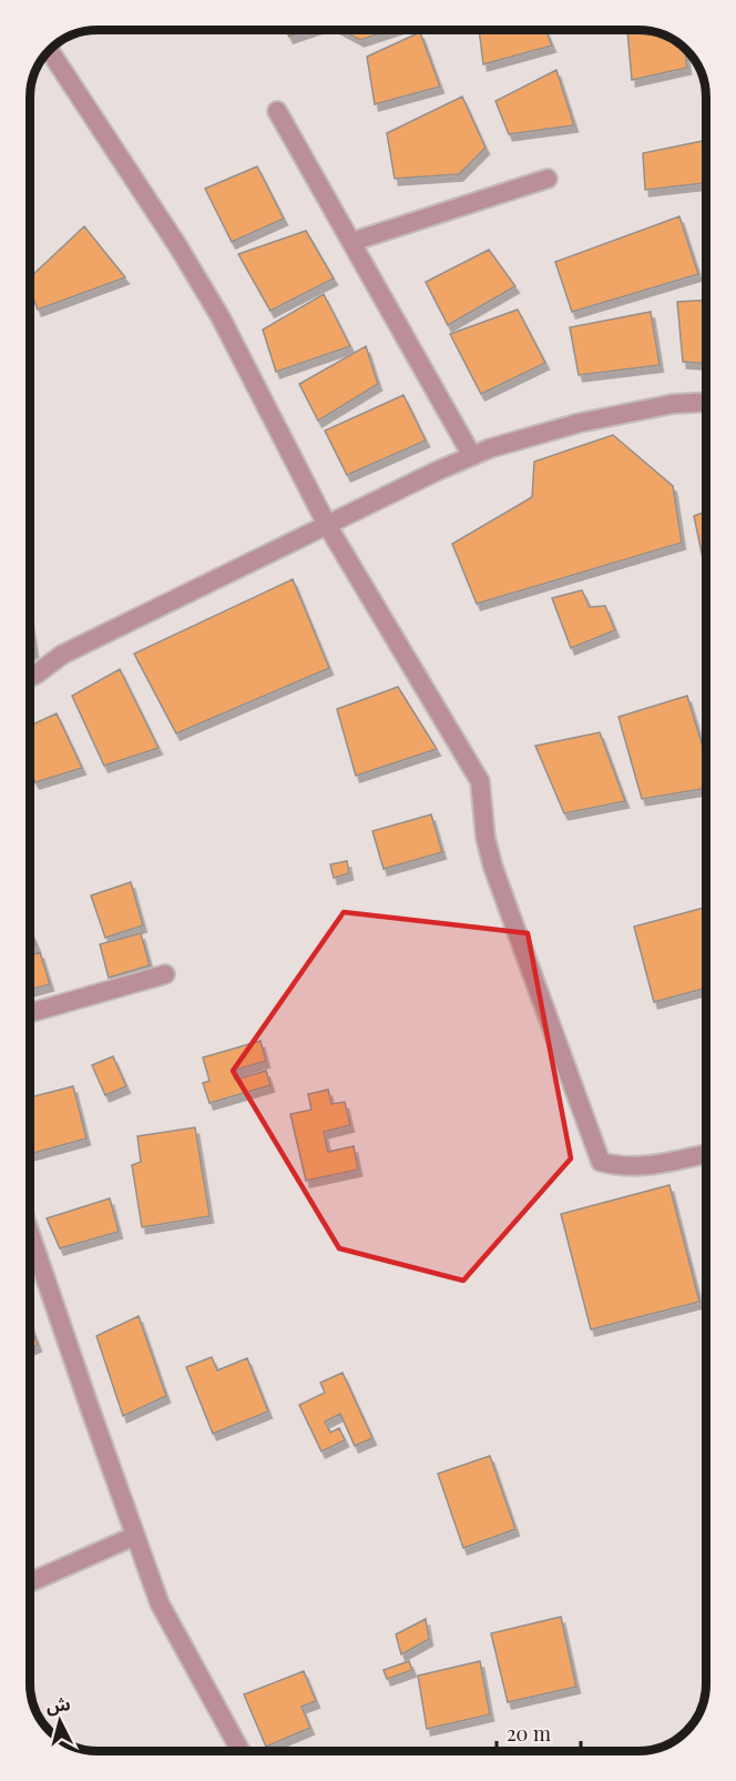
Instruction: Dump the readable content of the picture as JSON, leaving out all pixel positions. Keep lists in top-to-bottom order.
{
  "scale_bar": "20 m",
  "north": "top"
}
